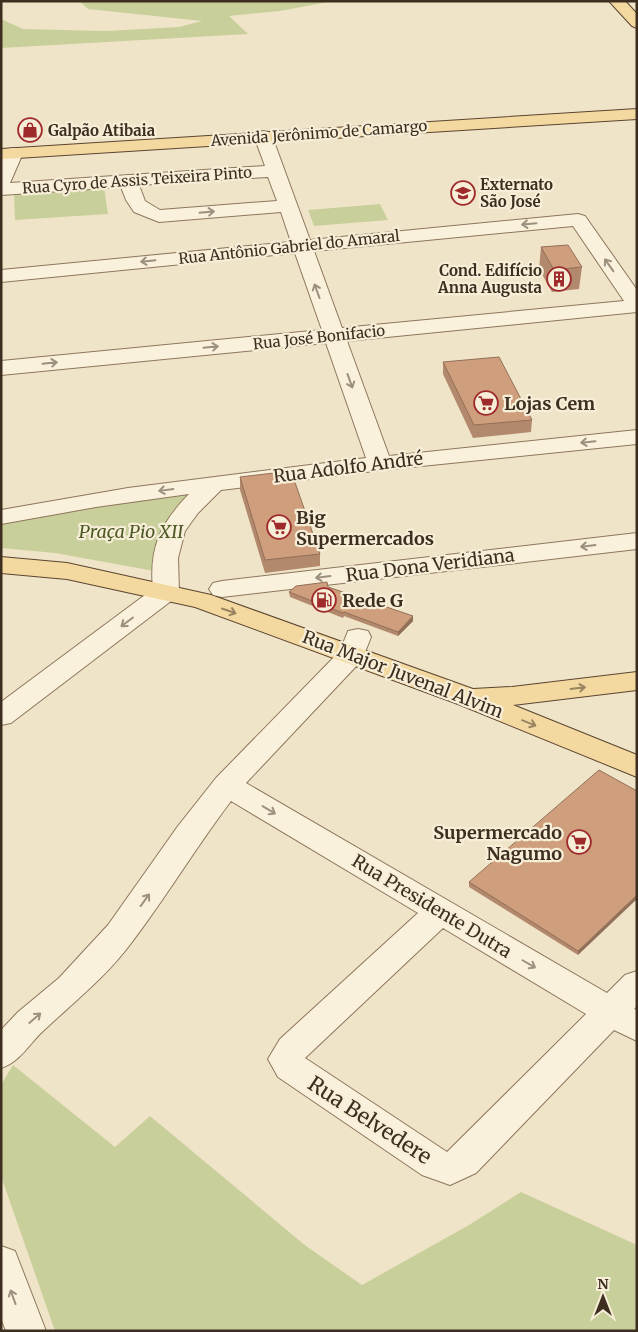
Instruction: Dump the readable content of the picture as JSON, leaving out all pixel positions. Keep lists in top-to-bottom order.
{
  "streets": {
    "main road": ["Avenida Jerônimo de Camargo", "Rua Major Juvenal Alvim"],
    "street": [
      "Rua Cyro de Assis Teixeira Pinto",
      "Rua Antônio Gabriel do Amaral",
      "Rua José Bonifacio",
      "Rua Adolfo André",
      "Rua Dona Veridiana",
      "Rua Presidente Dutra",
      "Rua Belvedere"
    ]
  },
  "crossings": [
    ["Rua Antônio Gabriel do Amaral", "Rua José Bonifacio"],
    ["Rua Dona Veridiana", "Rua Major Juvenal Alvim"],
    ["Rua Presidente Dutra", "Rua Belvedere"]
  ],
  "one_way": [
    "Rua Antônio Gabriel do Amaral",
    "Rua José Bonifacio",
    "Rua Adolfo André",
    "Rua Dona Veridiana",
    "Rua Presidente Dutra"
  ],
  "parks": ["Praça Pio XII"],
  "places": {
    "shop": ["Galpão Atibaia"],
    "school or university": ["Externato São José"],
    "building": ["Cond. Edifício Anna Augusta"],
    "supermarket": ["Lojas Cem", "Big Supermercados", "Supermercado Nagumo"],
    "fuel station": ["Rede G"]
  },
  "north": "top"
}
